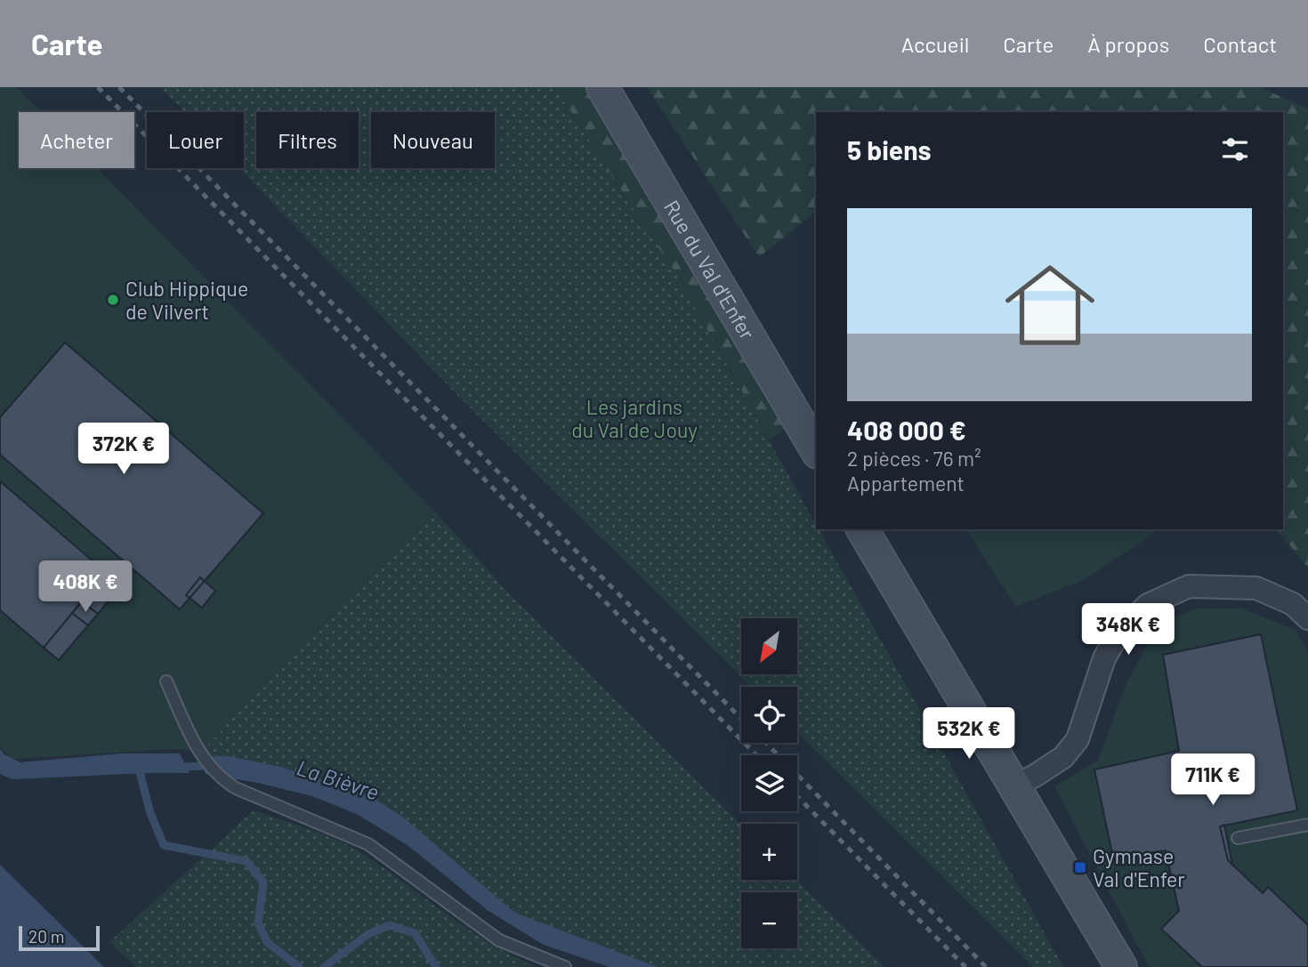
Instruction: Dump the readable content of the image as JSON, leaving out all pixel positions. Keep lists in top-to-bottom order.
{
  "streets": {
    "street": ["Rue du Val d'Enfer"]
  },
  "water": ["La Bièvre"],
  "parks": ["Les jardins du Val de Jouy"],
  "places": {
    "other": ["Club Hippique de Vilvert"],
    "transit": ["Gymnase Val d'Enfer"]
  },
  "scale_bar": "20 m",
  "north": "bottom left",
  "page": {
    "header": "Carte",
    "nav": [
      "Accueil",
      "Carte",
      "À propos",
      "Contact"
    ],
    "chip": [
      "Acheter",
      "Louer",
      "Filtres",
      "Nouveau"
    ],
    "heading": "5 biens",
    "list": [
      {
        "name": "408 000 €",
        "note": "2 pièces · 76 m² · Appartement"
      }
    ],
    "price": [
      "372K €",
      "408K €",
      "348K €",
      "532K €",
      "711K €"
    ],
    "map_buttons": ["+", "−"],
    "scale": "20 m"
  }
}
